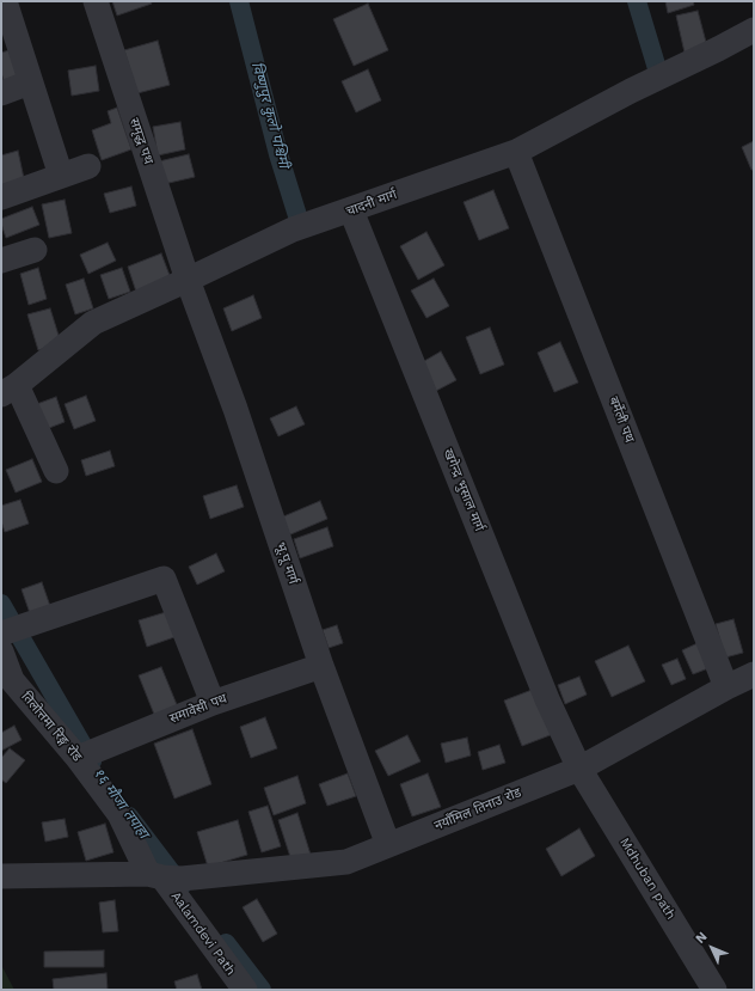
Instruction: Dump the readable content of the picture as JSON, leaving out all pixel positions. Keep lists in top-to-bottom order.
{
  "streets": {
    "street": [
      "समृद्ध पथ",
      "चादनी मार्ग",
      "बर्मेली पथ",
      "खगेन्द्र भुसाल मार्ग",
      "भू.पू मार्ग",
      "समावेसी पथ",
      "तिलोत्तमा रिङ्ग रोड",
      "नयाँमिल तिनाउ रोड",
      "Mdhuban path",
      "Aalamdevi Path"
    ]
  },
  "crossings": [
    ["समृद्ध पथ", "चादनी मार्ग"],
    ["समृद्ध पथ", "भू.पू मार्ग"],
    ["चादनी मार्ग", "बर्मेली पथ"],
    ["चादनी मार्ग", "खगेन्द्र भुसाल मार्ग"],
    ["चादनी मार्ग", "भू.पू मार्ग"],
    ["बर्मेली पथ", "नयाँमिल तिनाउ रोड"],
    ["खगेन्द्र भुसाल मार्ग", "नयाँमिल तिनाउ रोड"],
    ["खगेन्द्र भुसाल मार्ग", "Mdhuban path"],
    ["भू.पू मार्ग", "समावेसी पथ"],
    ["भू.पू मार्ग", "नयाँमिल तिनाउ रोड"],
    ["समावेसी पथ", "तिलोत्तमा रिङ्ग रोड"],
    ["तिलोत्तमा रिङ्ग रोड", "नयाँमिल तिनाउ रोड"],
    ["तिलोत्तमा रिङ्ग रोड", "Aalamdevi Path"],
    ["नयाँमिल तिनाउ रोड", "Mdhuban path"],
    ["नयाँमिल तिनाउ रोड", "Aalamdevi Path"]
  ],
  "water": ["विष्णुपुर कुलो पश्चिमी", "१६ मौजा तपाहा"],
  "north": "top left"
}
